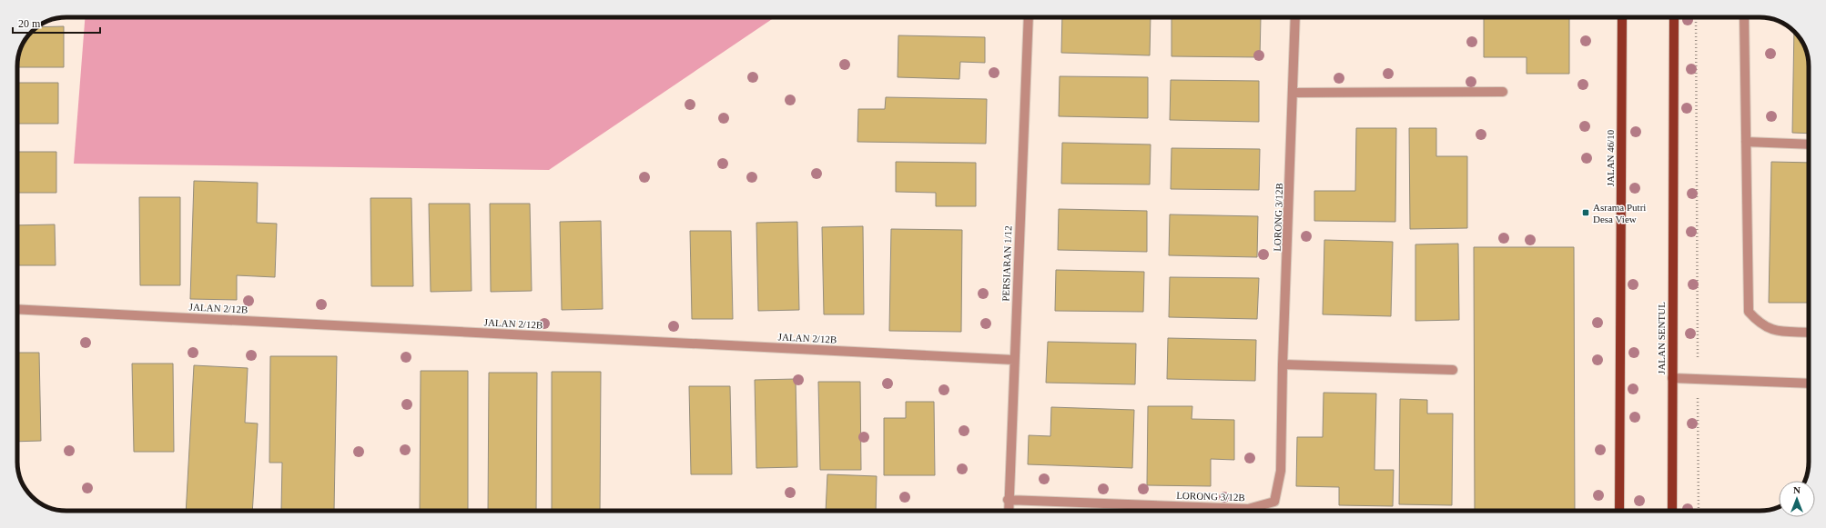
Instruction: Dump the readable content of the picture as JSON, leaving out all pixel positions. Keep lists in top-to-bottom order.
{
  "streets": {
    "main road": ["JALAN 46/10", "JALAN SENTUL"],
    "street": ["LORONG 3/12B", "PERSIARAN 1/12", "JALAN 2/12B"]
  },
  "crossings": [
    ["LORONG 3/12B", "PERSIARAN 1/12"],
    ["PERSIARAN 1/12", "JALAN 2/12B"]
  ],
  "places": {
    "transit": ["Asrama Putri Desa View"]
  },
  "scale_bar": "20 m",
  "north": "top"
}
